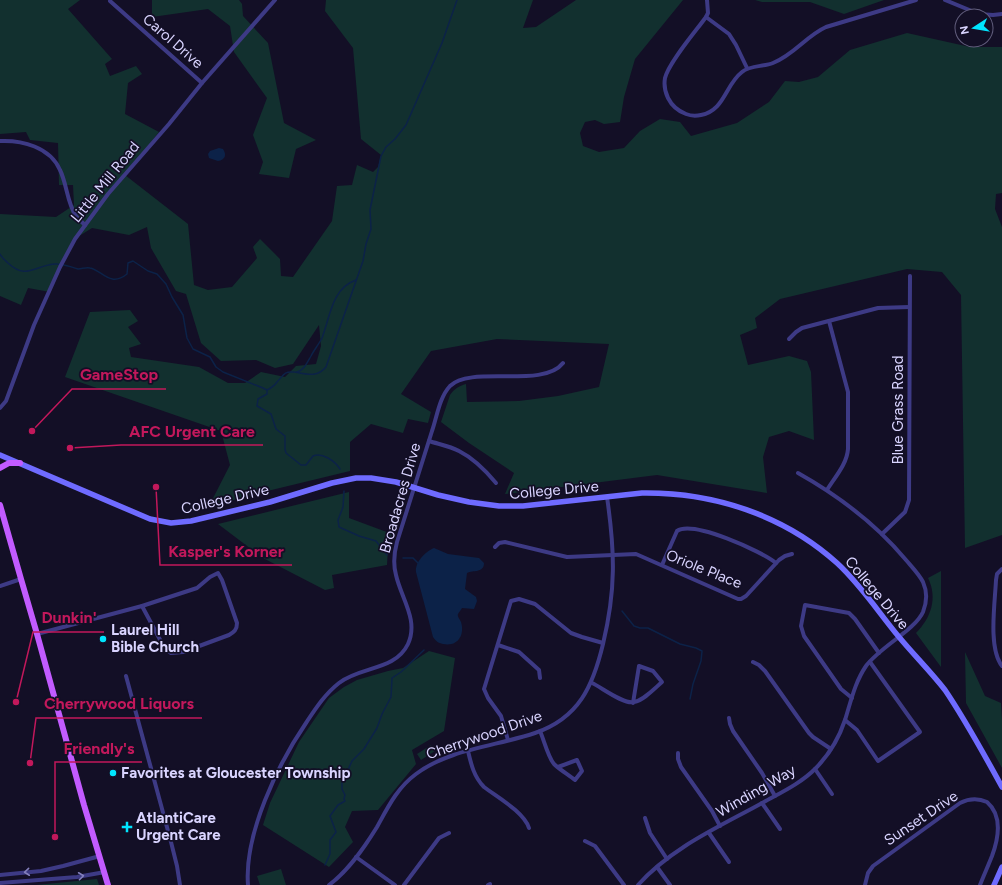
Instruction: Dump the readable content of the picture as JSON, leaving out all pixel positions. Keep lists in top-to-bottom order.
{
  "streets": {
    "main road": ["College Drive"],
    "street": [
      "Carol Drive",
      "Little Mill Road",
      "Blue Grass Road",
      "Broadacres Drive",
      "Oriole Place",
      "Cherrywood Drive",
      "Winding Way",
      "Sunset Drive"
    ]
  },
  "crossings": [
    ["Carol Drive", "Little Mill Road"],
    ["Blue Grass Road", "Winding Way"],
    ["College Drive", "Broadacres Drive"],
    ["College Drive", "Cherrywood Drive"],
    ["College Drive", "Winding Way"],
    ["Oriole Place", "Cherrywood Drive"]
  ],
  "places": {
    "other": [
      "GameStop",
      "AFC Urgent Care",
      "Kasper's Korner",
      "Laurel Hill Bible Church",
      "Dunkin'",
      "Cherrywood Liquors",
      "Favorites at Gloucester Township",
      "Friendly's"
    ],
    "health": ["AtlantiCare Urgent Care"]
  },
  "north": "left"
}
